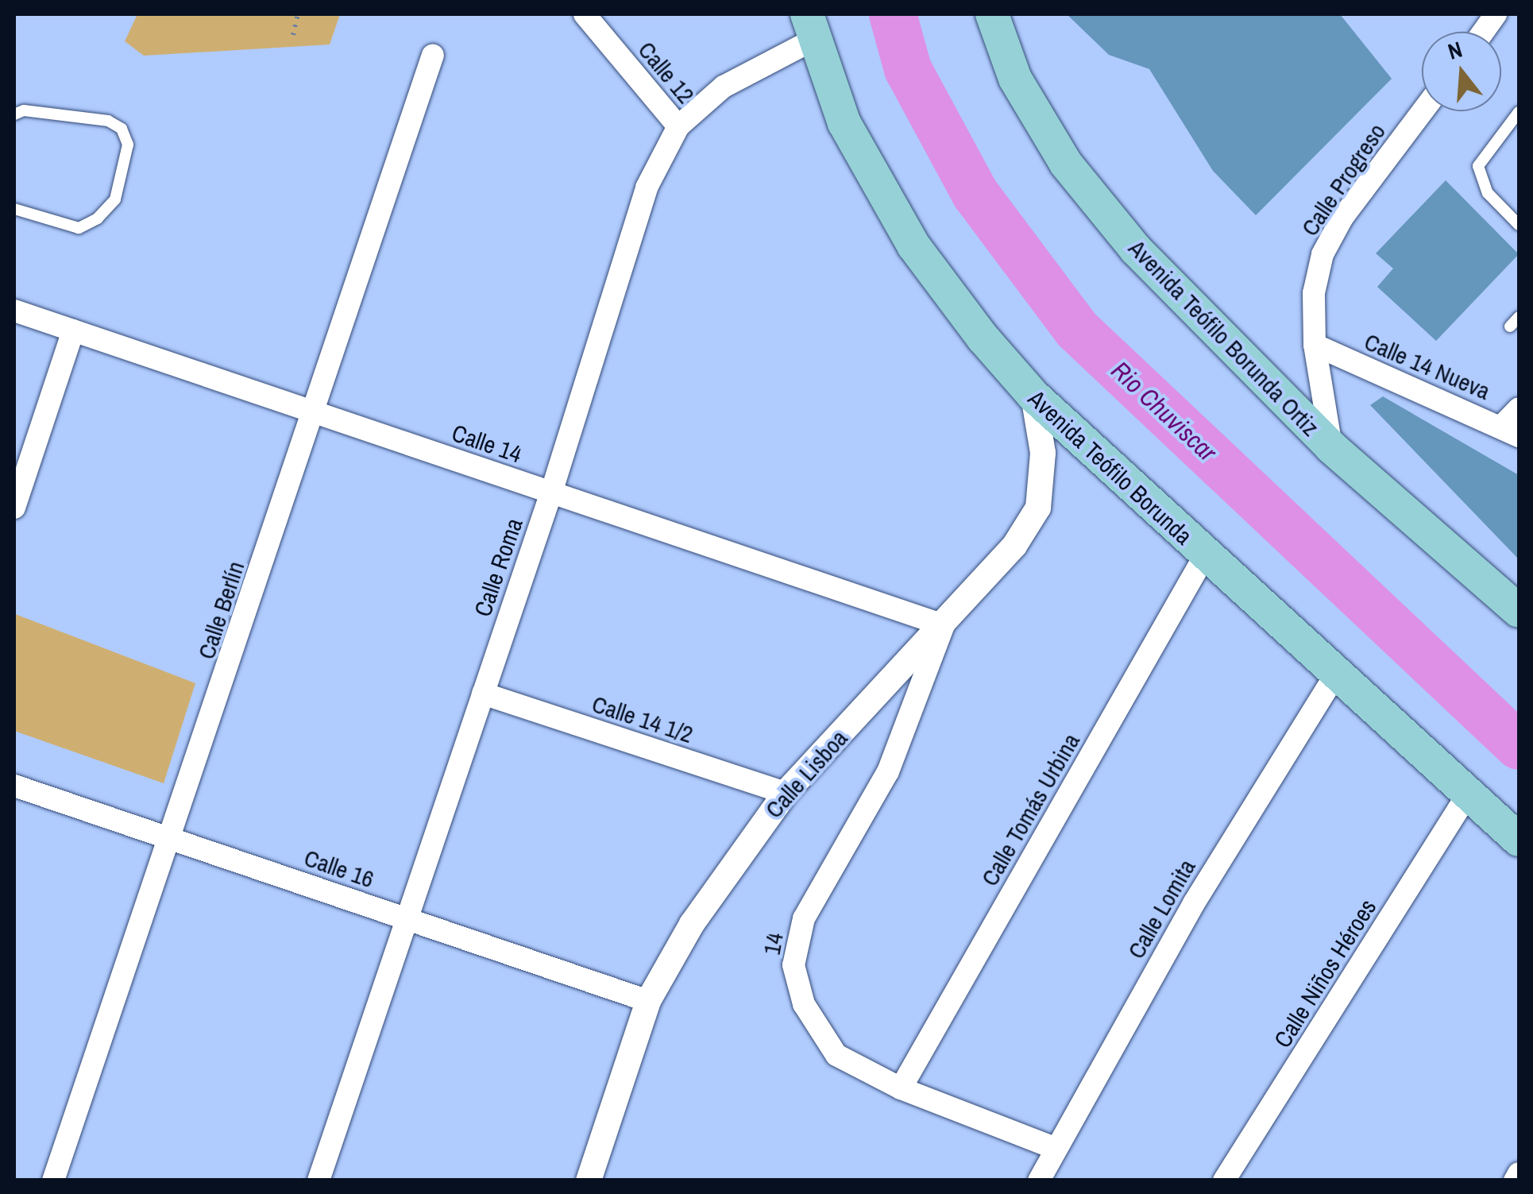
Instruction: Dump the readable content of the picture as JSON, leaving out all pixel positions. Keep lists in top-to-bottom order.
{
  "streets": {
    "main road": ["Avenida Teófilo Borunda Ortiz", "Avenida Teófilo Borunda"],
    "street": [
      "Calle 12",
      "Calle Progreso",
      "Calle 14 Nueva",
      "Calle 14",
      "Calle Roma",
      "Calle Berlín",
      "Calle 14 1/2",
      "Calle Lisboa",
      "Calle Tomás Urbina",
      "Calle 16",
      "Calle Lomita",
      "14",
      "Calle Niños Héroes"
    ]
  },
  "crossings": [
    ["Calle 12", "Calle Roma"],
    ["Calle Progreso", "Avenida Teófilo Borunda Ortiz"],
    ["Calle Progreso", "Calle 14 Nueva"],
    ["Calle 14", "Calle Roma"],
    ["Calle 14", "Calle Berlín"],
    ["Calle 14", "Calle Lisboa"],
    ["Calle 14", "14"],
    ["Avenida Teófilo Borunda", "Calle Roma"],
    ["Avenida Teófilo Borunda", "Calle Lisboa"],
    ["Avenida Teófilo Borunda", "Calle Tomás Urbina"],
    ["Avenida Teófilo Borunda", "Calle Lomita"],
    ["Avenida Teófilo Borunda", "Calle Niños Héroes"],
    ["Calle Roma", "Calle 14 1/2"],
    ["Calle Roma", "Calle 16"],
    ["Calle Berlín", "Calle 16"],
    ["Calle 14 1/2", "Calle Lisboa"],
    ["Calle Lisboa", "Calle 16"],
    ["Calle Lisboa", "14"],
    ["Calle Tomás Urbina", "14"],
    ["Calle Lomita", "14"]
  ],
  "water": ["Rio Chuviscar"],
  "north": "top"
}
